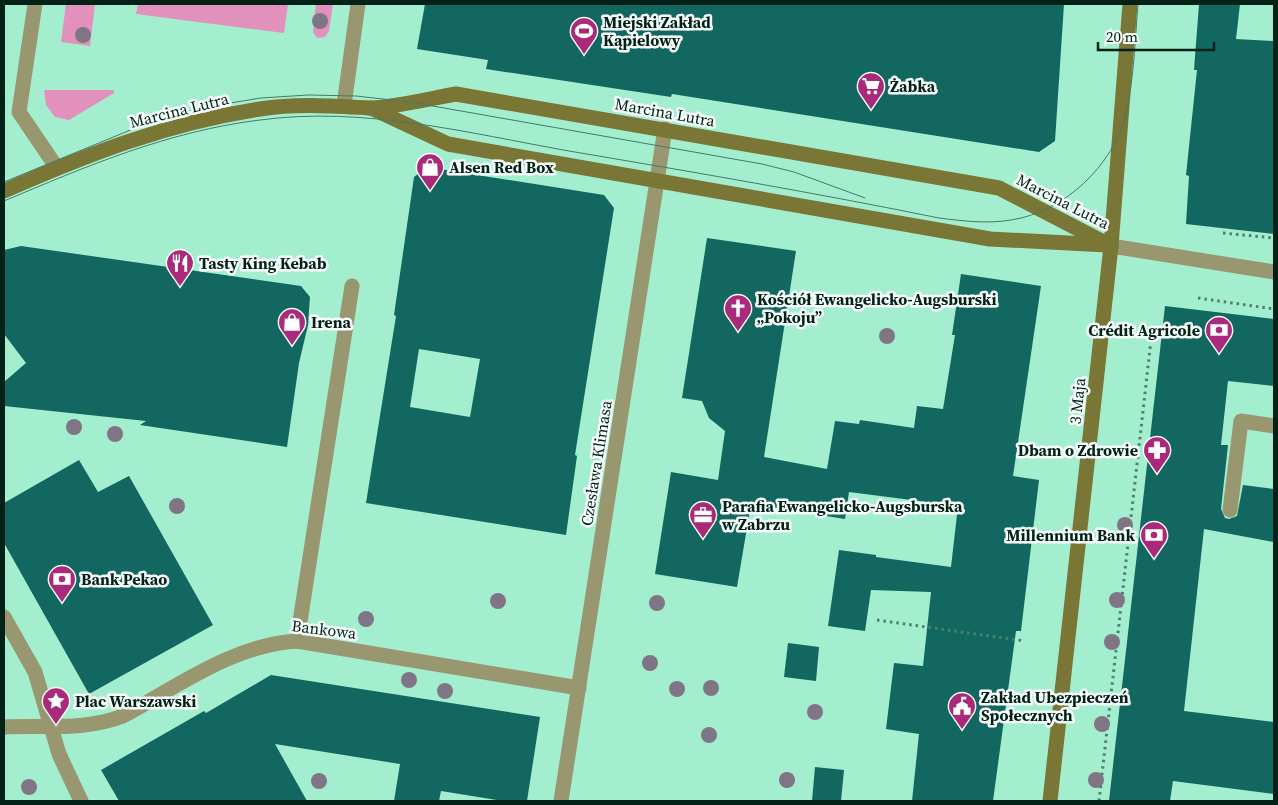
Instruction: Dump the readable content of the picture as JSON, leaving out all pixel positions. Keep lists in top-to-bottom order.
{
  "streets": {
    "street": [
      "Marcina Lutra",
      "3 Maja",
      "Czesława Klimasa",
      "Bankowa"
    ]
  },
  "crossings": [
    ["Marcina Lutra", "3 Maja"],
    ["Marcina Lutra", "Czesława Klimasa"],
    ["Czesława Klimasa", "Bankowa"]
  ],
  "places": {
    "sports": ["Miejski Zakład Kąpielowy"],
    "supermarket": ["Żabka"],
    "shop": ["Alsen Red Box", "Irena"],
    "restaurant": ["Tasty King Kebab"],
    "church": ["Kościół Ewangelicko-Augsburski „Pokoju”"],
    "bank": ["Crédit Agricole", "Millennium Bank", "Bank Pekao"],
    "pharmacy": ["Dbam o Zdrowie"],
    "office": ["Parafia Ewangelicko-Augsburska w Zabrzu"],
    "place": ["Plac Warszawski"],
    "public building": ["Zakład Ubezpieczeń Społecznych"]
  },
  "scale_bar": "20 m"
}
